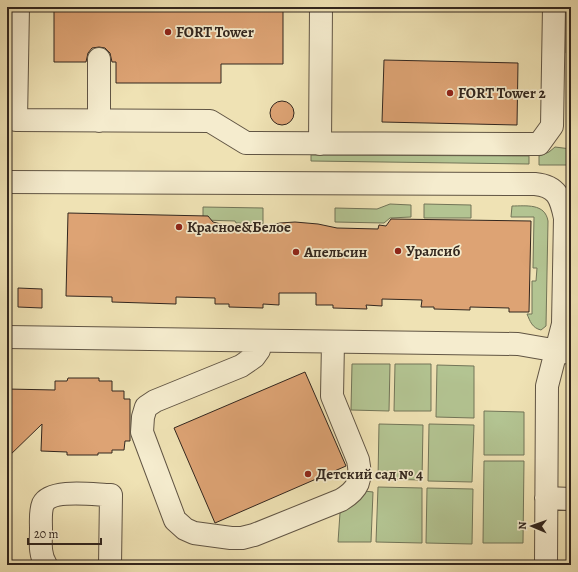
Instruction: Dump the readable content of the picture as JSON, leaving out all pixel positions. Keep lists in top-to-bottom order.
{
  "places": [
    "FORT Tower",
    "FORT Tower 2",
    "Красное&Белое",
    "Уралсиб",
    "Апельсин",
    "Детский сад № 4"
  ],
  "scale_bar": "20 m",
  "north": "left"
}
